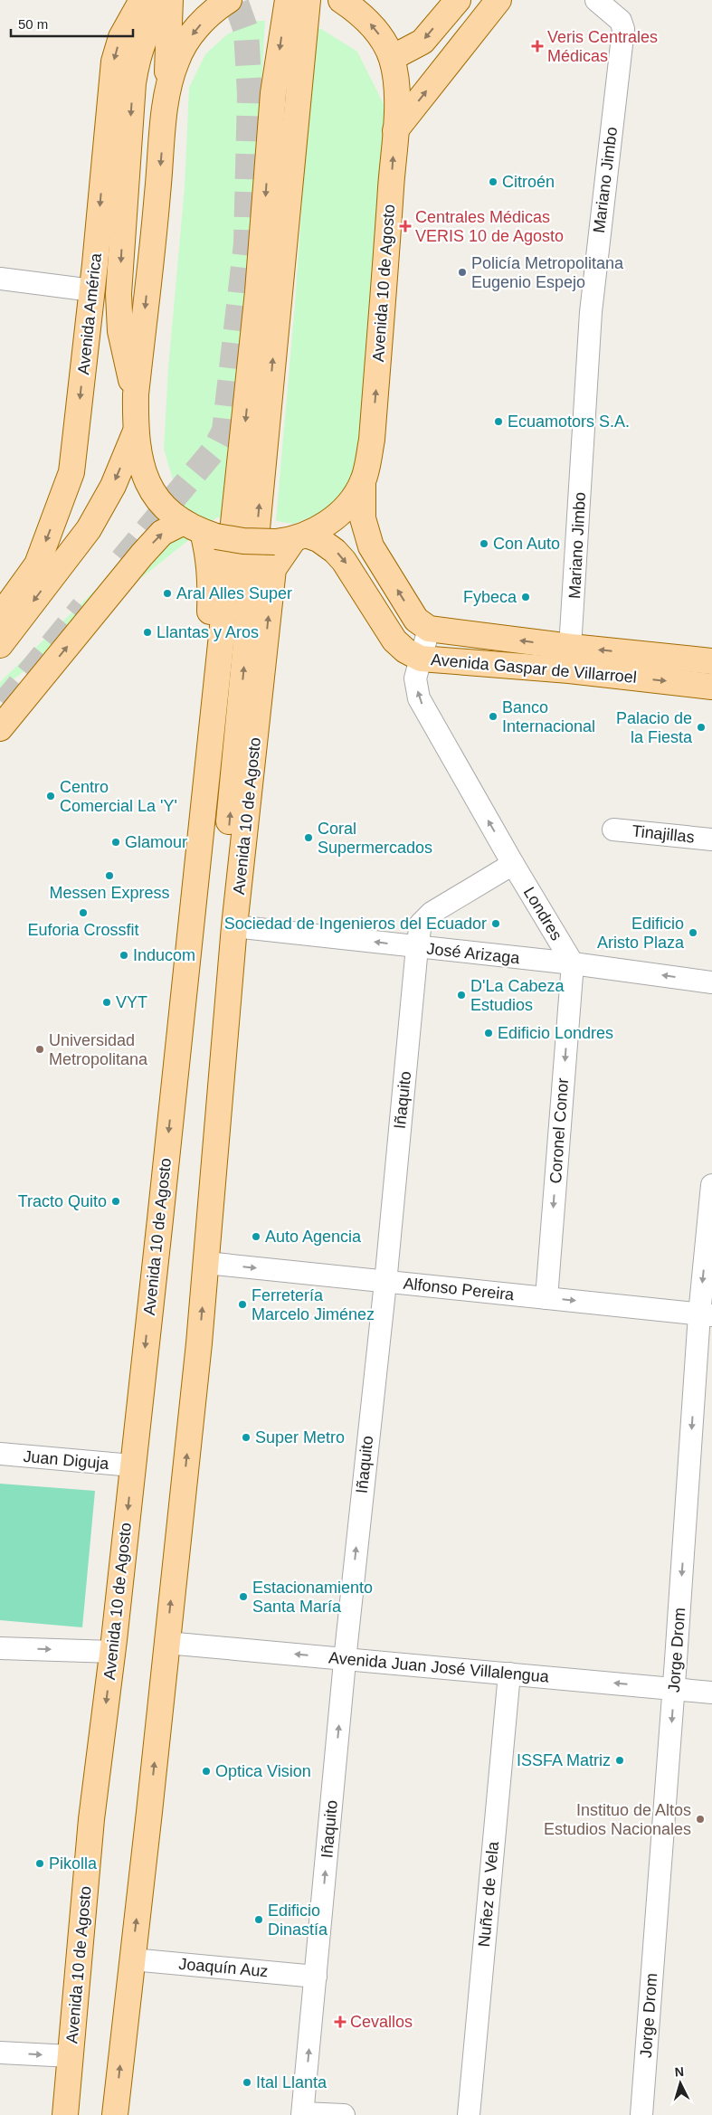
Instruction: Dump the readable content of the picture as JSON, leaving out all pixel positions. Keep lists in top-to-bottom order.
{
  "streets": {
    "main road": ["Avenida 10 de Agosto", "Avenida América", "Avenida Gaspar de Villarroel"],
    "street": [
      "Mariano Jimbo",
      "Tinajillas",
      "Londres",
      "José Arizaga",
      "Iñaquito",
      "Coronel Conor",
      "Alfonso Pereira",
      "Juan Diguja",
      "Jorge Drom",
      "Avenida Juan José Villalengua",
      "Nuñez de Vela",
      "Joaquín Auz"
    ]
  },
  "crossings": [
    ["Mariano Jimbo", "Avenida Gaspar de Villarroel"],
    ["Avenida 10 de Agosto", "Avenida Gaspar de Villarroel"],
    ["Avenida 10 de Agosto", "José Arizaga"],
    ["Avenida 10 de Agosto", "Alfonso Pereira"],
    ["Avenida 10 de Agosto", "Juan Diguja"],
    ["Avenida 10 de Agosto", "Avenida Juan José Villalengua"],
    ["Avenida 10 de Agosto", "Joaquín Auz"],
    ["Avenida Gaspar de Villarroel", "Londres"],
    ["Londres", "José Arizaga"],
    ["Londres", "Iñaquito"],
    ["Londres", "Coronel Conor"],
    ["José Arizaga", "Iñaquito"],
    ["José Arizaga", "Coronel Conor"],
    ["Iñaquito", "Alfonso Pereira"],
    ["Iñaquito", "Avenida Juan José Villalengua"],
    ["Iñaquito", "Joaquín Auz"],
    ["Coronel Conor", "Alfonso Pereira"],
    ["Alfonso Pereira", "Jorge Drom"],
    ["Jorge Drom", "Avenida Juan José Villalengua"],
    ["Avenida Juan José Villalengua", "Nuñez de Vela"]
  ],
  "one_way": [
    "Londres",
    "José Arizaga",
    "Iñaquito",
    "Coronel Conor",
    "Alfonso Pereira",
    "Jorge Drom",
    "Avenida Juan José Villalengua"
  ],
  "places": {
    "health": ["Veris Centrales Médicas", "Centrales Médicas VERIS 10 de Agosto", "Cevallos"],
    "other": [
      "Citroén",
      "Policía Metropolitana Eugenio Espejo",
      "Ecuamotors S.A.",
      "Con Auto",
      "Aral Alles Super",
      "Fybeca",
      "Llantas y Aros",
      "Banco Internacional",
      "Palacio de la Fiesta",
      "Centro Comercial La 'Y'",
      "Coral Supermercados",
      "Glamour",
      "Messen Express",
      "Euforia Crossfit",
      "Sociedad de Ingenieros del Ecuador",
      "Edificio Aristo Plaza",
      "Inducom",
      "D'La Cabeza Estudios",
      "VYT",
      "Edificio Londres",
      "Universidad Metropolitana",
      "Tracto Quito",
      "Auto Agencia",
      "Ferretería Marcelo Jiménez",
      "Super Metro",
      "Estacionamiento Santa María",
      "ISSFA Matriz",
      "Optica Vision",
      "Instituo de Altos Estudios Nacionales",
      "Pikolla",
      "Edificio Dinastía",
      "Ital Llanta"
    ]
  },
  "scale_bar": "50 m",
  "north": "top"
}
